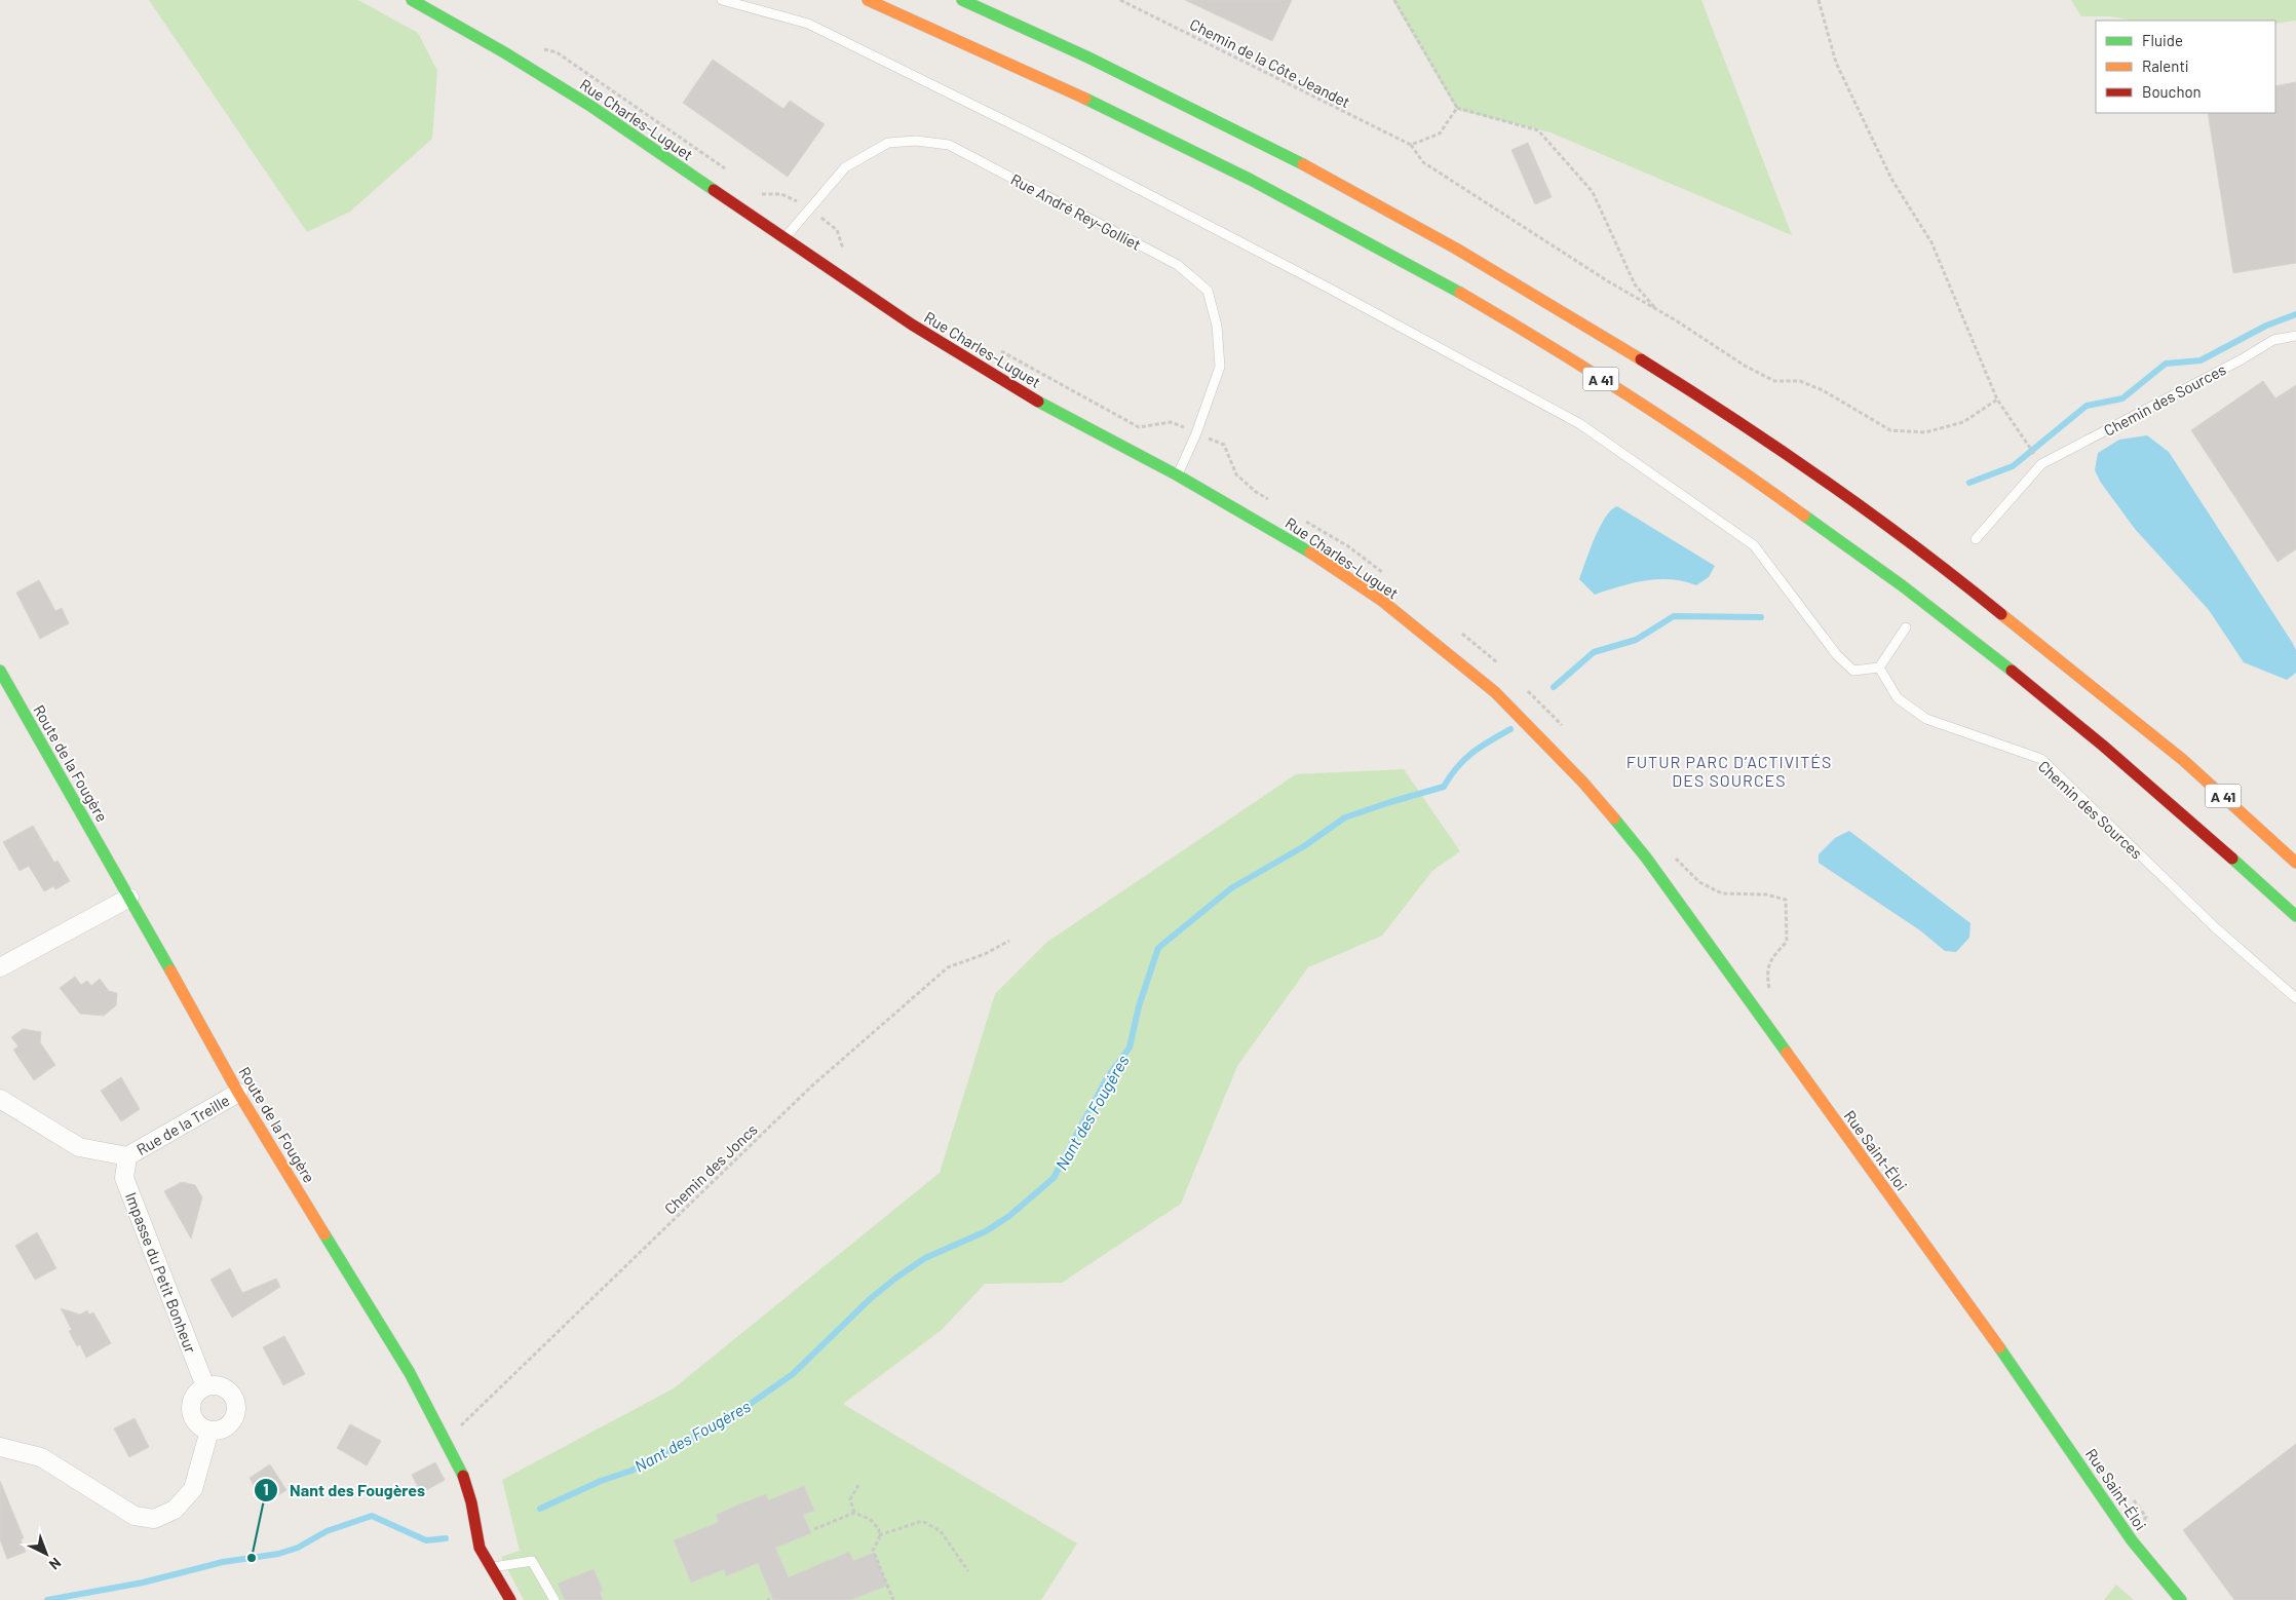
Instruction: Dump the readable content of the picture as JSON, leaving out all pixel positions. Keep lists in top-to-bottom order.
{
  "streets": {
    "main road": [
      "Rue Charles-Luguet",
      "A 41",
      "Route de la Fougère",
      "Rue Saint-Éloi"
    ],
    "street": ["Rue de la Treille", "Impasse du Petit Bonheur"],
    "lane": ["Rue André Rey-Golliet", "Chemin des Sources"],
    "path": ["Chemin de la Côte Jeandet", "Chemin des Joncs"]
  },
  "crossings": [
    ["Rue Charles-Luguet", "Rue André Rey-Golliet"],
    ["Rue Charles-Luguet", "Rue Saint-Éloi"],
    ["Route de la Fougère", "Rue de la Treille"],
    ["Route de la Fougère", "Chemin des Joncs"],
    ["Rue de la Treille", "Impasse du Petit Bonheur"]
  ],
  "districts": ["FUTUR PARC D’ACTIVITÉS DES SOURCES"],
  "water": ["Nant des Fougères"],
  "places": ["Nant des Fougères"],
  "legend": ["Fluide", "Ralenti", "Bouchon"],
  "north": "bottom right"
}
